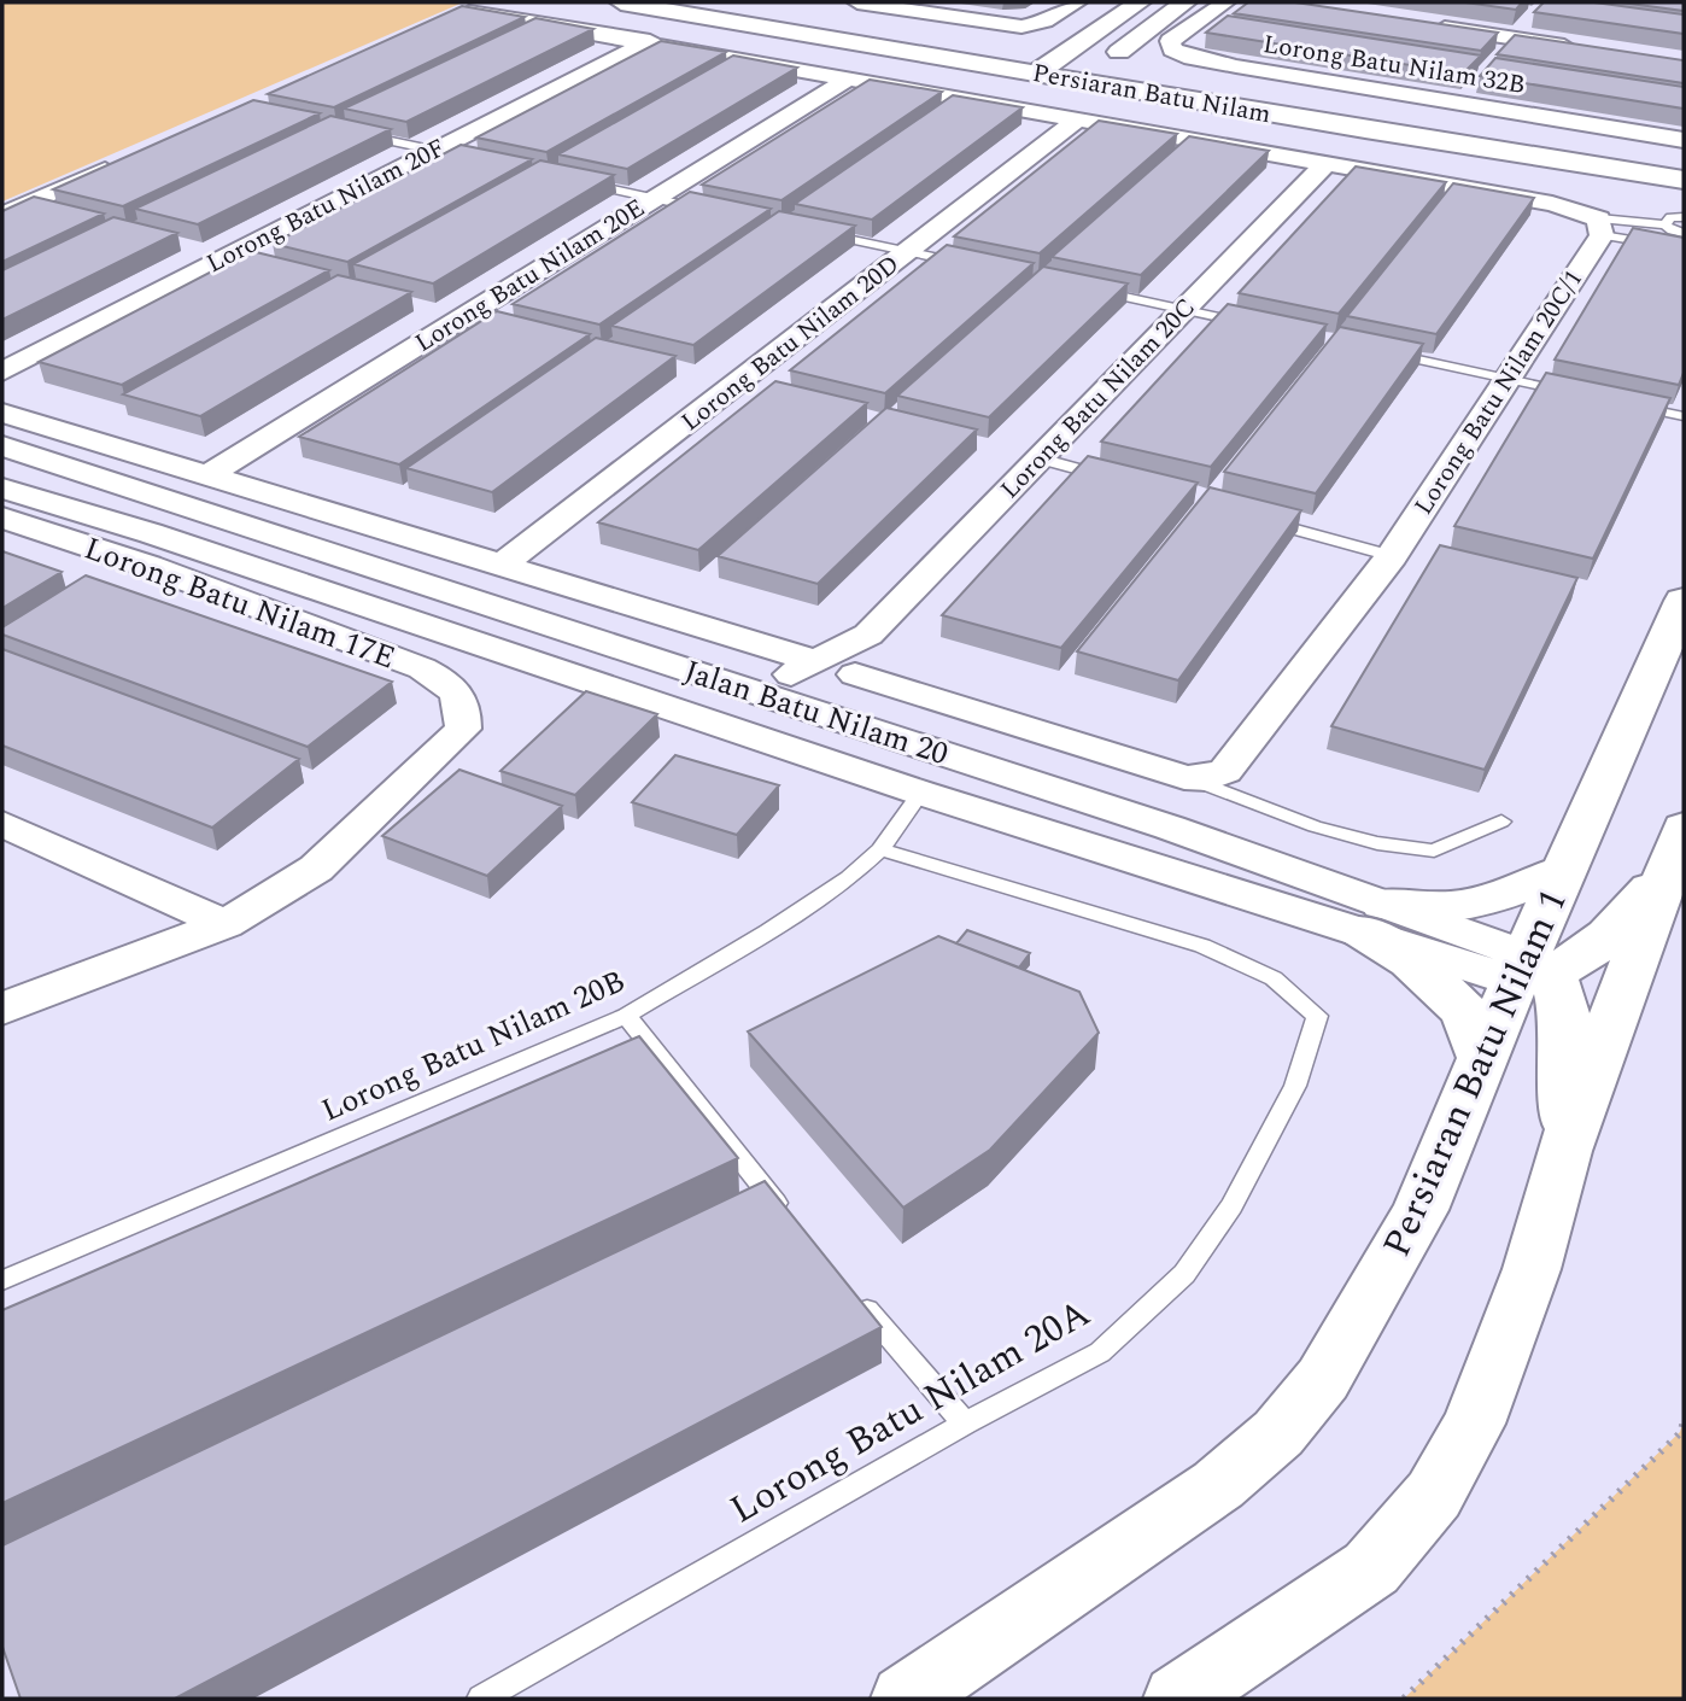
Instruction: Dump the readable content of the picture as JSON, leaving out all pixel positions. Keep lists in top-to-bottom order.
{
  "streets": {
    "main road": ["Persiaran Batu Nilam", "Persiaran Batu Nilam 1"],
    "street": [
      "Lorong Batu Nilam 32B",
      "Lorong Batu Nilam 20F",
      "Lorong Batu Nilam 20E",
      "Lorong Batu Nilam 20D",
      "Lorong Batu Nilam 20C/1",
      "Lorong Batu Nilam 20C",
      "Lorong Batu Nilam 17E",
      "Jalan Batu Nilam 20"
    ],
    "lane": ["Lorong Batu Nilam 20B", "Lorong Batu Nilam 20A"]
  },
  "crossings": [
    ["Jalan Batu Nilam 20", "Lorong Batu Nilam 20B"],
    ["Jalan Batu Nilam 20", "Persiaran Batu Nilam 1"],
    ["Lorong Batu Nilam 20B", "Lorong Batu Nilam 20A"]
  ]
}
